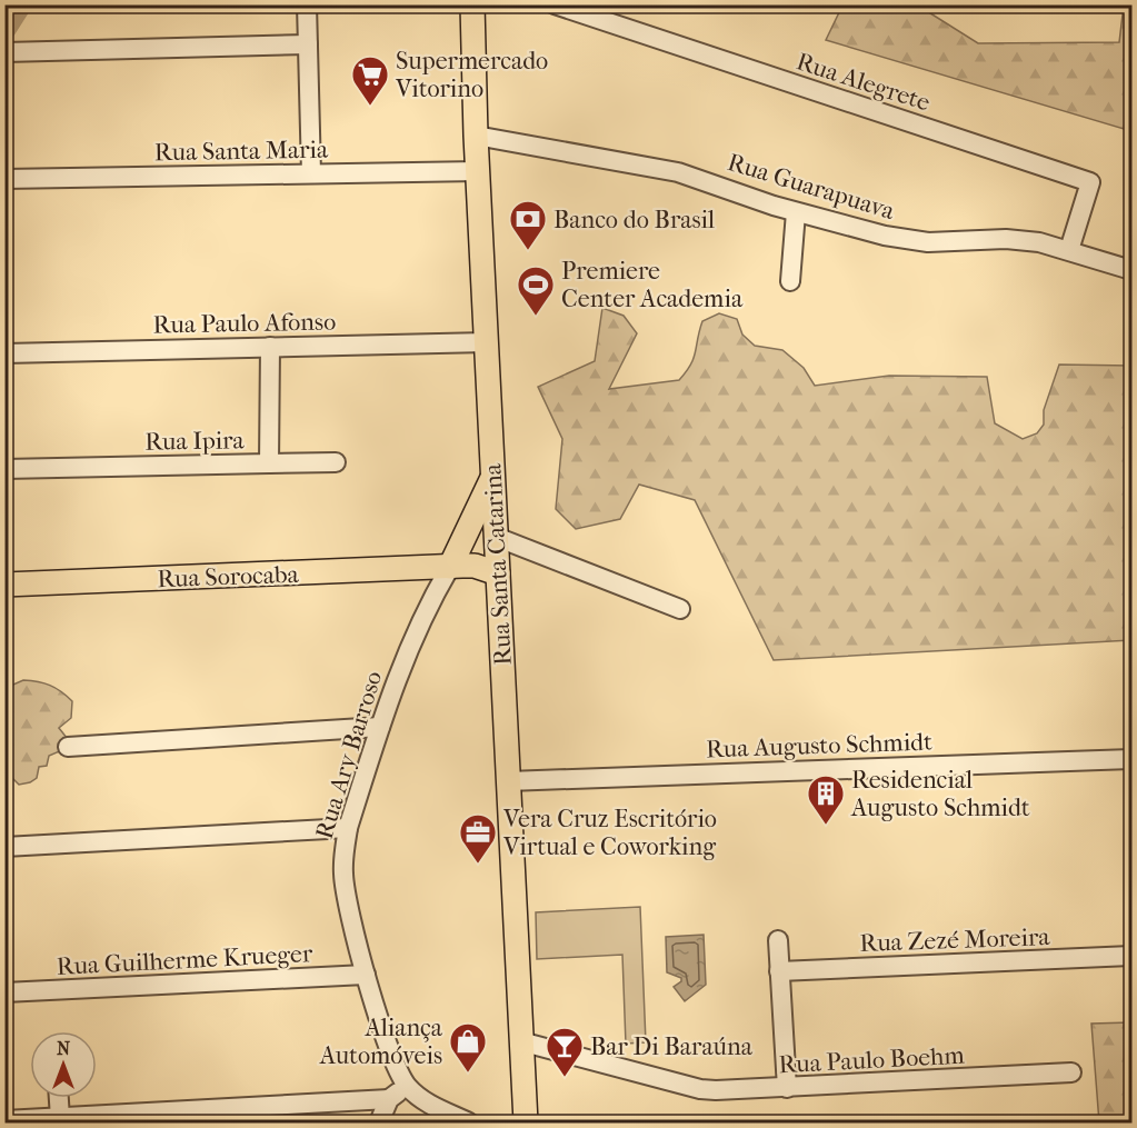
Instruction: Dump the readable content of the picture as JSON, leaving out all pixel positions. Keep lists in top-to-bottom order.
{
  "streets": {
    "main road": ["Rua Santa Catarina", "Rua Sorocaba"],
    "street": [
      "Rua Alegrete",
      "Rua Santa Maria",
      "Rua Guarapuava",
      "Rua Paulo Afonso",
      "Rua Ipira",
      "Rua Augusto Schmidt",
      "Rua Ary Barroso",
      "Rua Zezé Moreira",
      "Rua Guilherme Krueger",
      "Rua Paulo Boehm"
    ]
  },
  "crossings": [
    ["Rua Alegrete", "Rua Guarapuava"],
    ["Rua Santa Maria", "Rua Santa Catarina"],
    ["Rua Guarapuava", "Rua Santa Catarina"],
    ["Rua Paulo Afonso", "Rua Ipira"],
    ["Rua Paulo Afonso", "Rua Santa Catarina"],
    ["Rua Santa Catarina", "Rua Sorocaba"],
    ["Rua Santa Catarina", "Rua Augusto Schmidt"],
    ["Rua Santa Catarina", "Rua Paulo Boehm"],
    ["Rua Sorocaba", "Rua Ary Barroso"],
    ["Rua Ary Barroso", "Rua Guilherme Krueger"]
  ],
  "places": {
    "supermarket": ["Supermercado Vitorino"],
    "bank": ["Banco do Brasil"],
    "sports": ["Premiere Center Academia"],
    "building": ["Residencial Augusto Schmidt"],
    "office": ["Vera Cruz Escritório Virtual e Coworking"],
    "shop": ["Aliança Automóveis"],
    "bar": ["Bar Di Baraúna"]
  },
  "north": "top"
}
